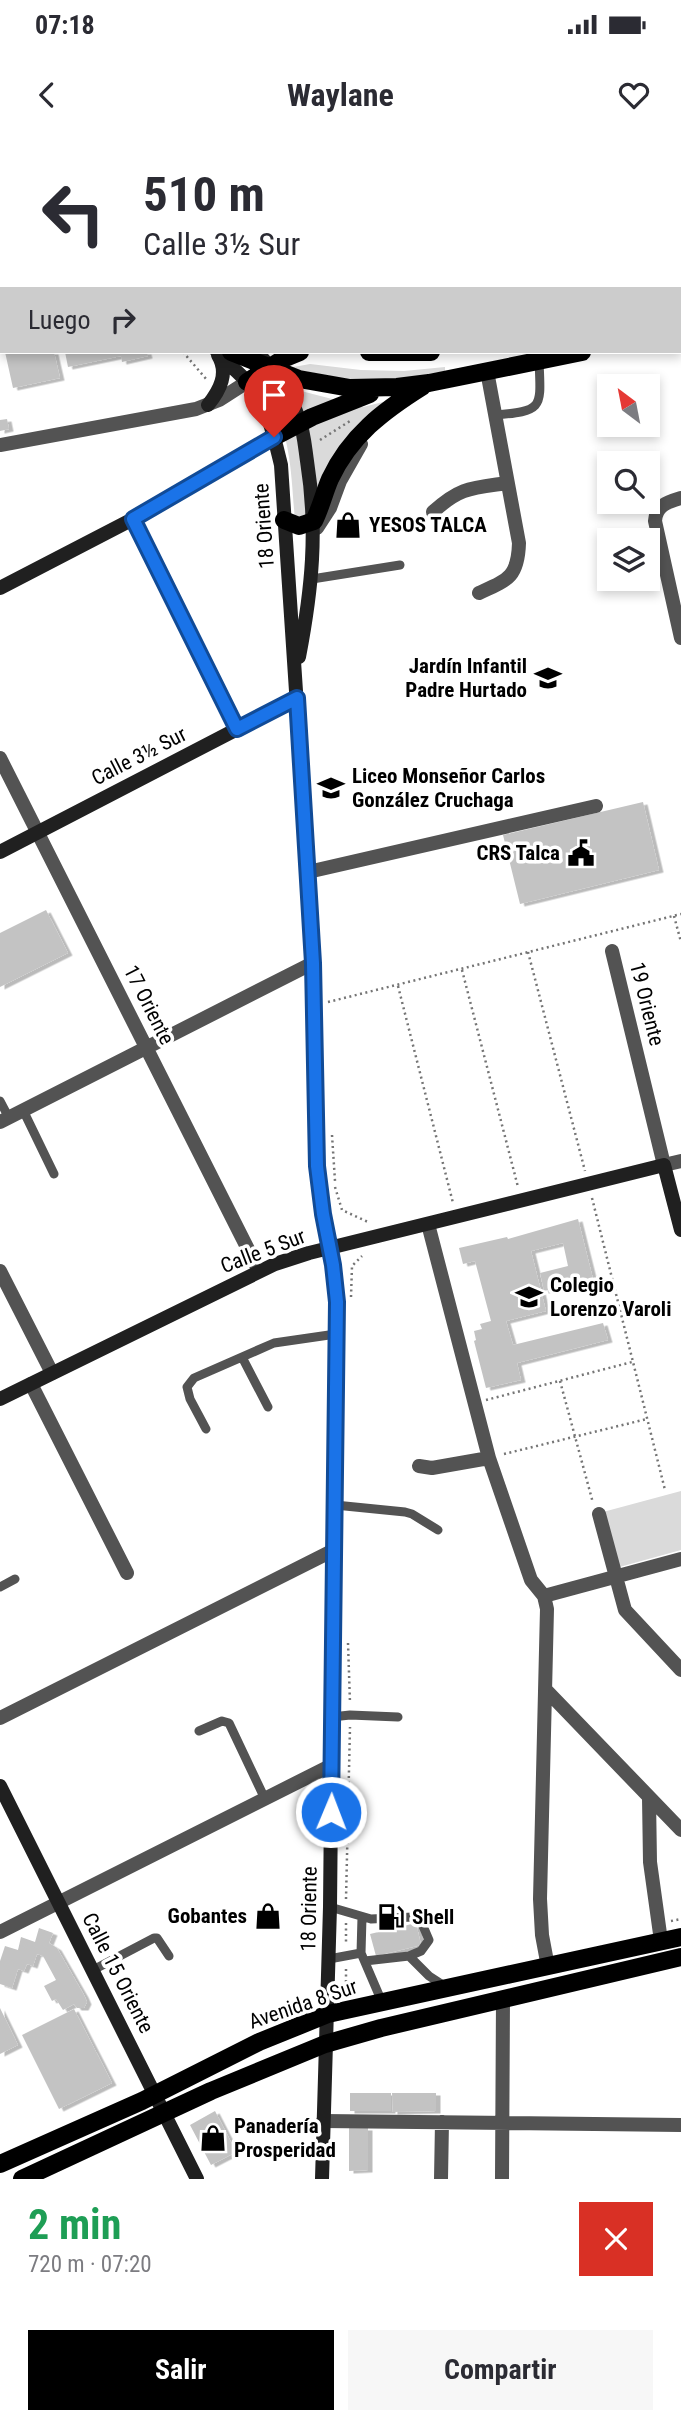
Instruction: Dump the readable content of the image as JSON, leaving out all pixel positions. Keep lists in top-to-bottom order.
{
  "streets": {
    "main road": [
      "18 Oriente",
      "Calle 3½ Sur",
      "19 Oriente",
      "Calle 5 Sur",
      "Calle 15 Oriente",
      "Avenida 8 Sur"
    ],
    "street": ["17 Oriente"]
  },
  "crossings": [
    ["18 Oriente", "Calle 3½ Sur"],
    ["18 Oriente", "Calle 5 Sur"],
    ["18 Oriente", "Avenida 8 Sur"],
    ["Calle 3½ Sur", "17 Oriente"],
    ["19 Oriente", "Calle 5 Sur"],
    ["17 Oriente", "Calle 5 Sur"],
    ["Calle 15 Oriente", "Avenida 8 Sur"]
  ],
  "places": {
    "shop": ["YESOS TALCA", "Gobantes", "Panadería Prosperidad"],
    "school or university": ["Jardín Infantil Padre Hurtado", "Liceo Monseñor Carlos González Cruchaga", "Colegio Lorenzo Varoli"],
    "public building": ["CRS Talca"],
    "fuel station": ["Shell"]
  },
  "north": "top left",
  "page": {
    "status": "07:18",
    "header": "Waylane",
    "turn": ["510 m", "Calle 3½ Sur"],
    "then": "Luego",
    "heading": ["2 min", "720 m · 07:20"],
    "buttons": ["Salir", "Compartir"]
  }
}
